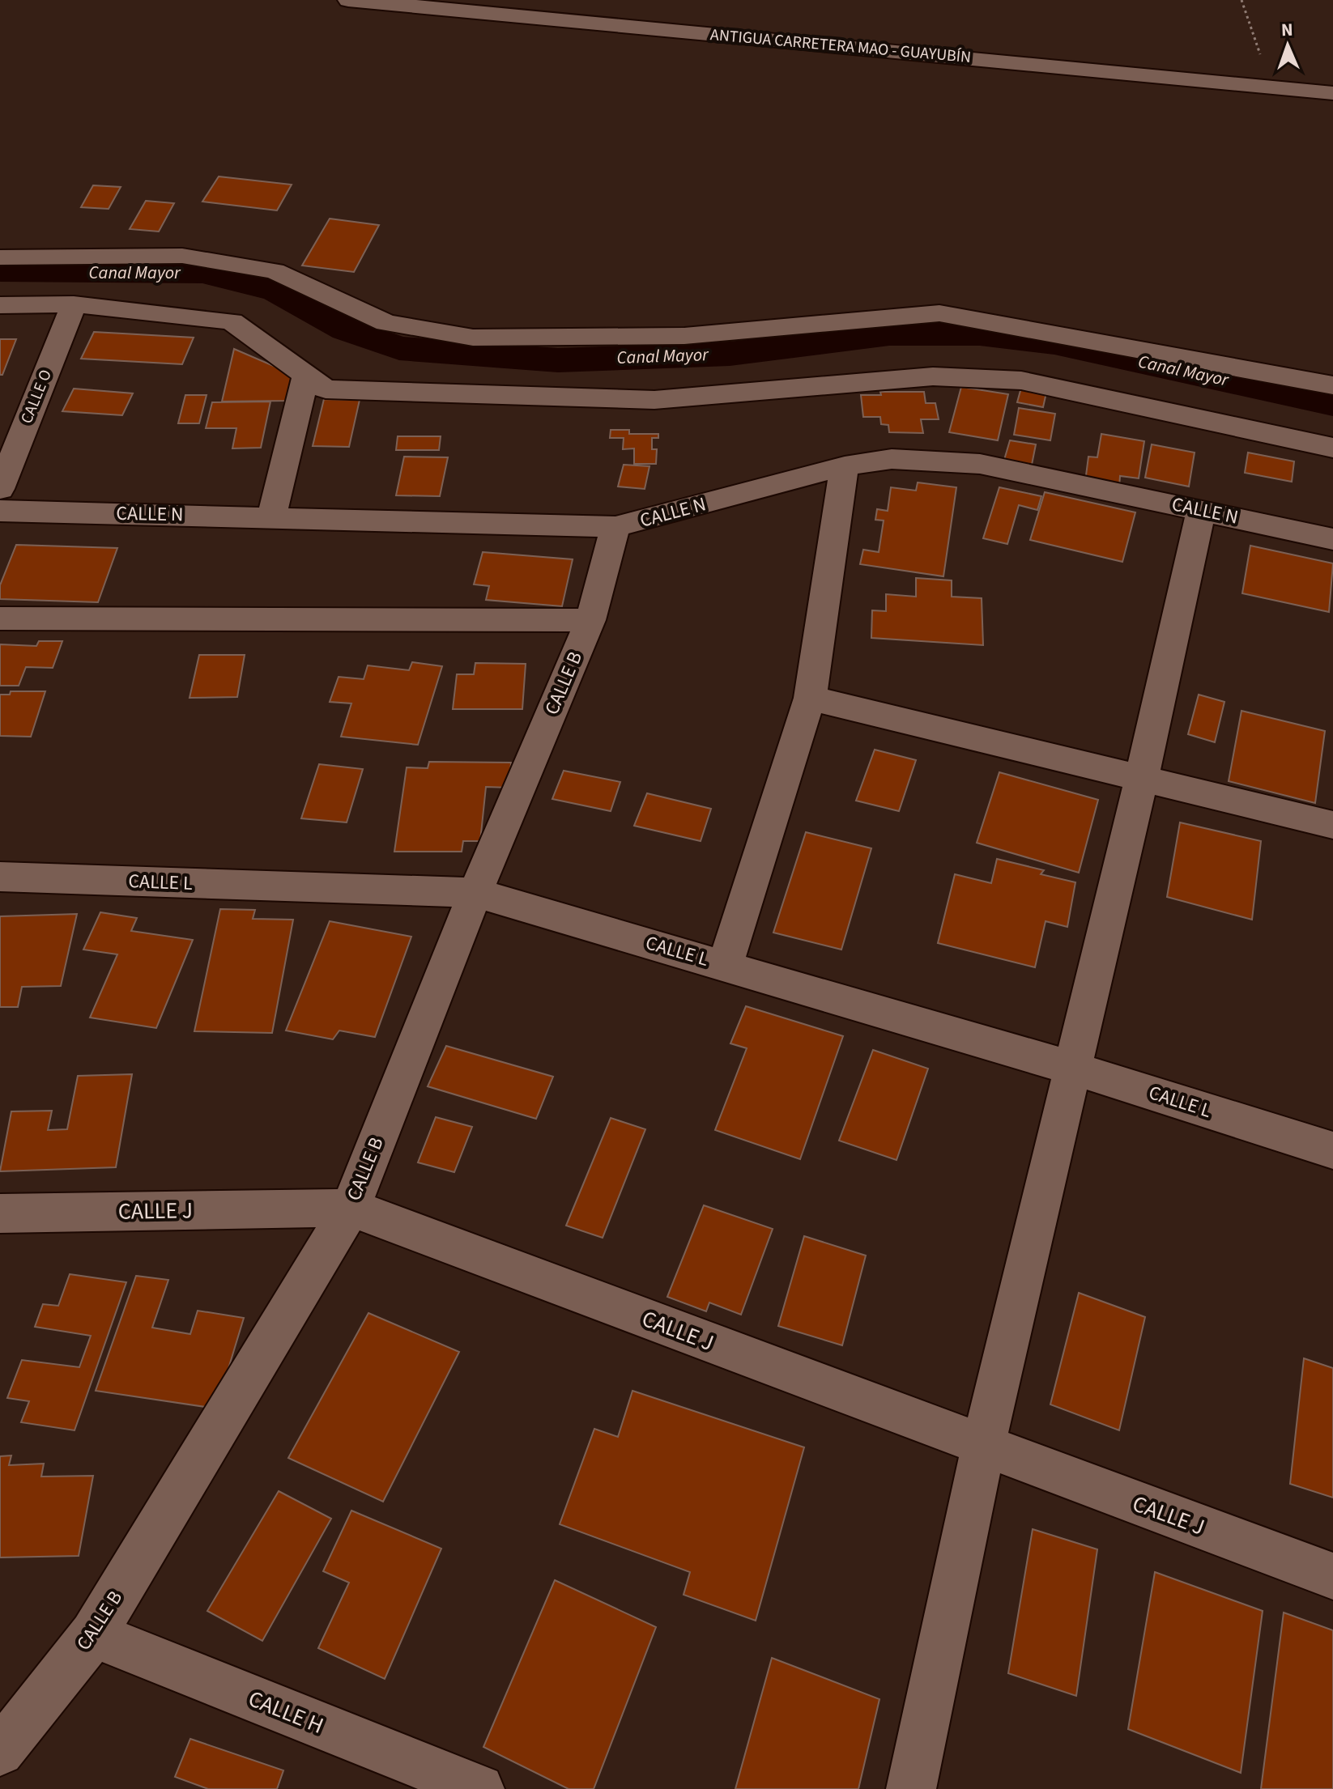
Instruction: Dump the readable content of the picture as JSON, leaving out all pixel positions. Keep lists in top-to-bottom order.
{
  "streets": {
    "street": [
      "ANTIGUA CARRETERA MAO - GUAYUBÍN",
      "CALLE O",
      "CALLE N",
      "CALLE B",
      "CALLE L",
      "CALLE J",
      "CALLE H"
    ]
  },
  "crossings": [
    ["CALLE N", "CALLE B"],
    ["CALLE B", "CALLE L"],
    ["CALLE B", "CALLE J"],
    ["CALLE B", "CALLE H"]
  ],
  "water": ["Canal Mayor"],
  "north": "top"
}
